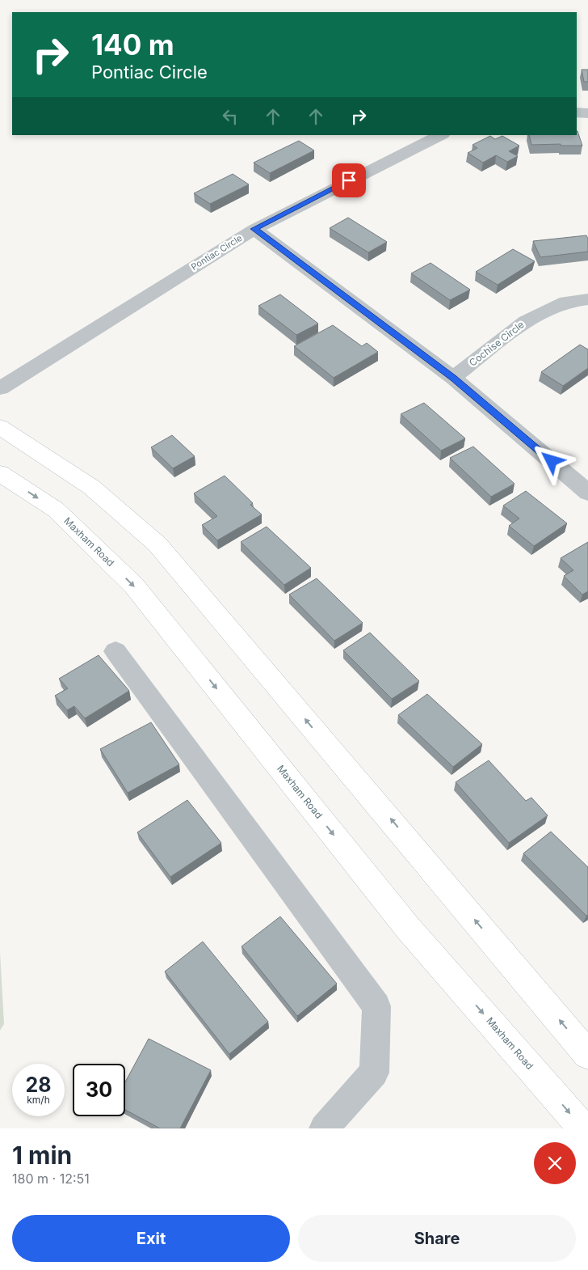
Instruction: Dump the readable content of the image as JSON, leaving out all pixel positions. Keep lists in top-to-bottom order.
{
  "streets": {
    "main road": ["Maxham Road"],
    "street": ["Pontiac Circle", "Cochise Circle"]
  },
  "page": {
    "turn": ["140 m", "Pontiac Circle"],
    "speed": "28 km/h",
    "limit": "30",
    "heading": ["1 min", "180 m · 12:51"],
    "buttons": ["Exit", "Share"]
  }
}
